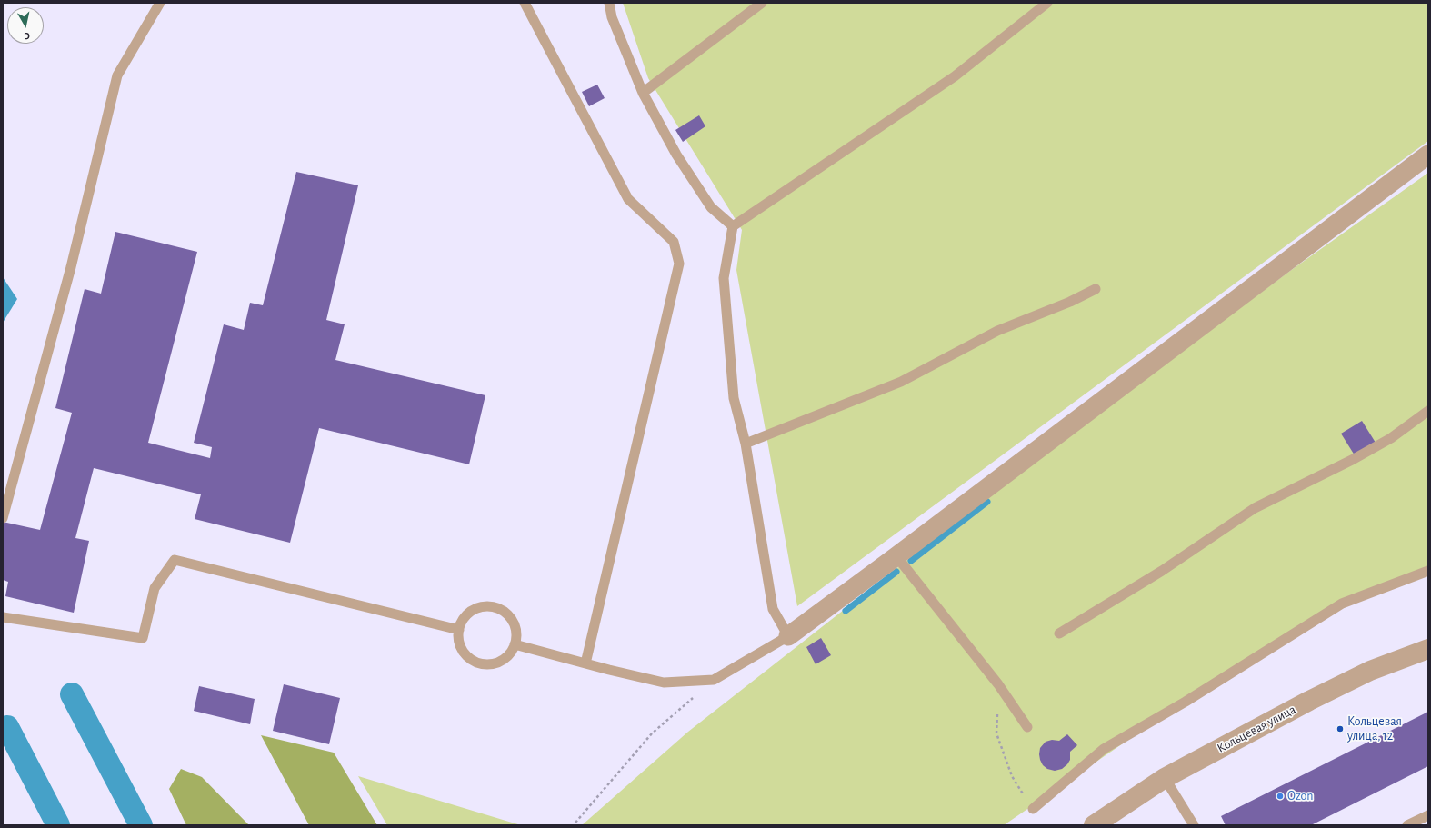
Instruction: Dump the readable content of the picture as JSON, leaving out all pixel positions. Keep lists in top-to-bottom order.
{
  "streets": {
    "street": ["Кольцевая улица"]
  },
  "places": ["Кольцевая улица, 12", "Ozon"],
  "north": "bottom"
}
